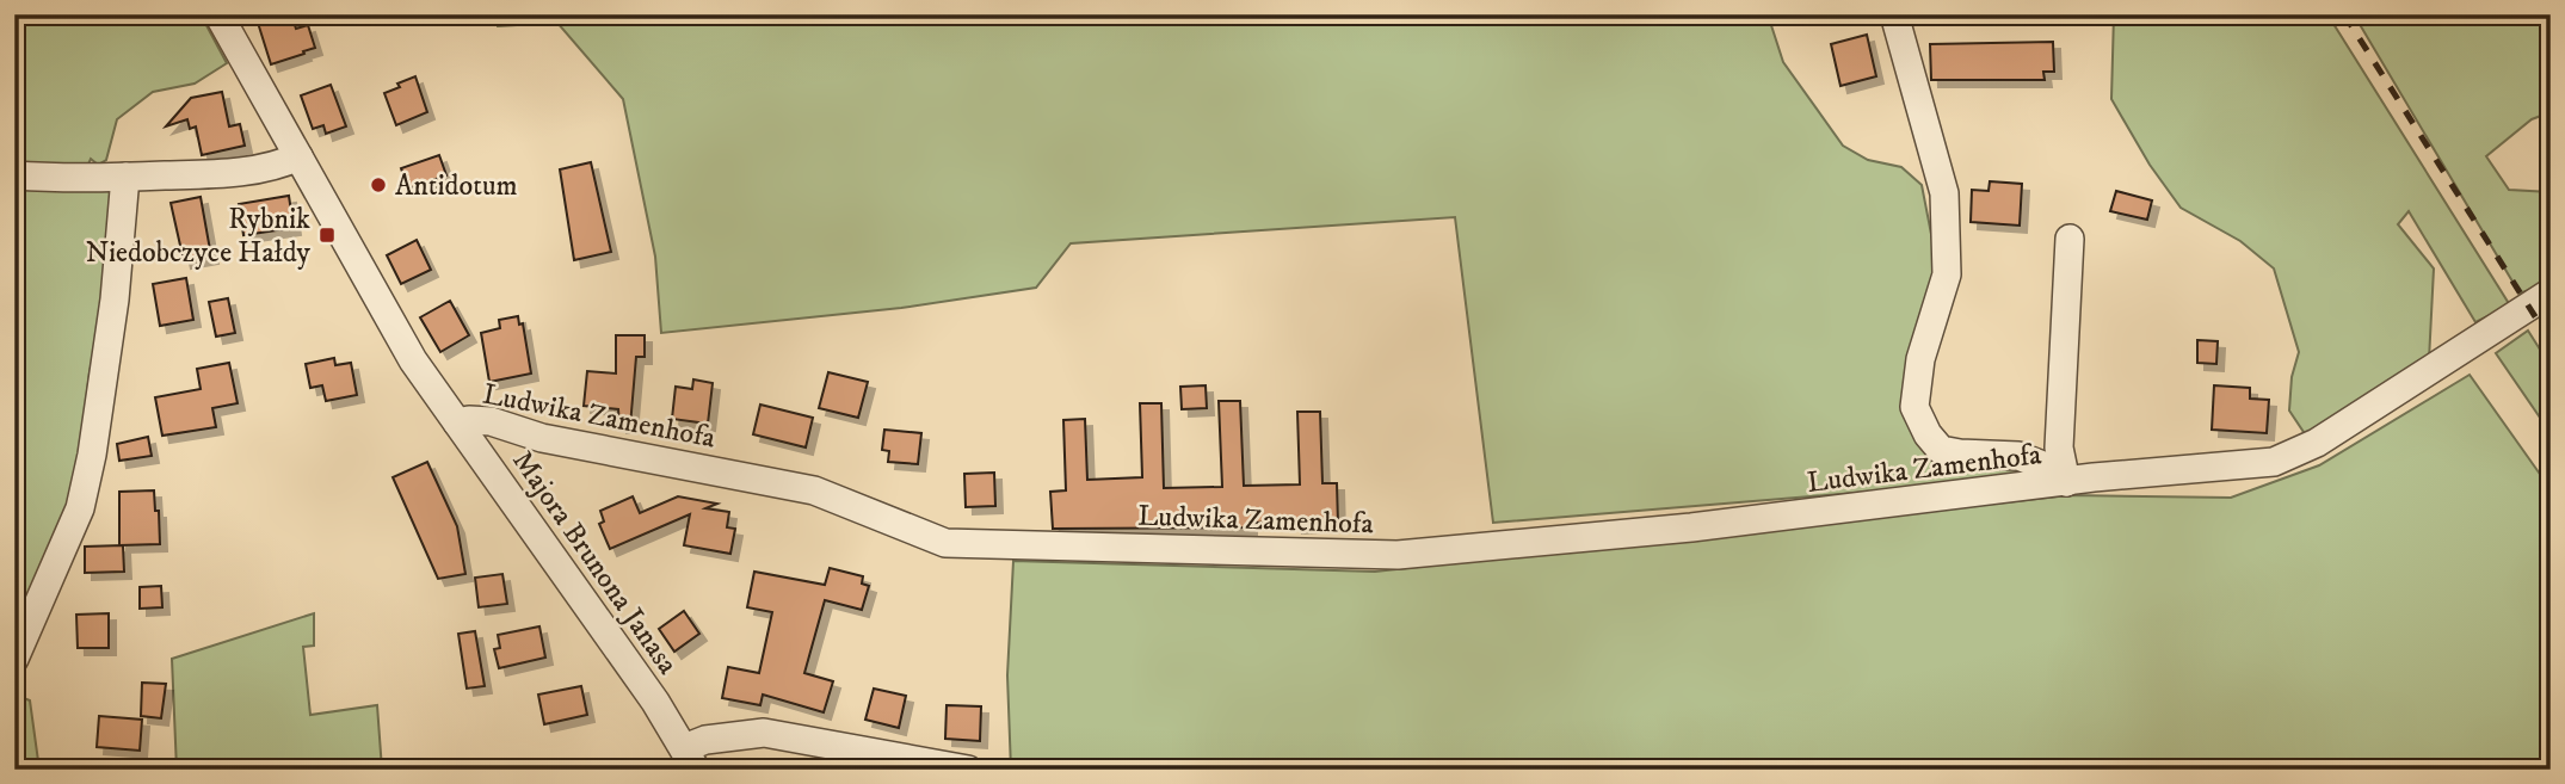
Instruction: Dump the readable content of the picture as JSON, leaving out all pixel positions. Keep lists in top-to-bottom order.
{
  "streets": {
    "street": ["Ludwika Zamenhofa", "Majora Brunona Janasa"]
  },
  "crossings": [
    ["Ludwika Zamenhofa", "Majora Brunona Janasa"]
  ],
  "places": {
    "other": ["Antidotum"],
    "transit": ["Rybnik Niedobczyce Hałdy"]
  }
}
